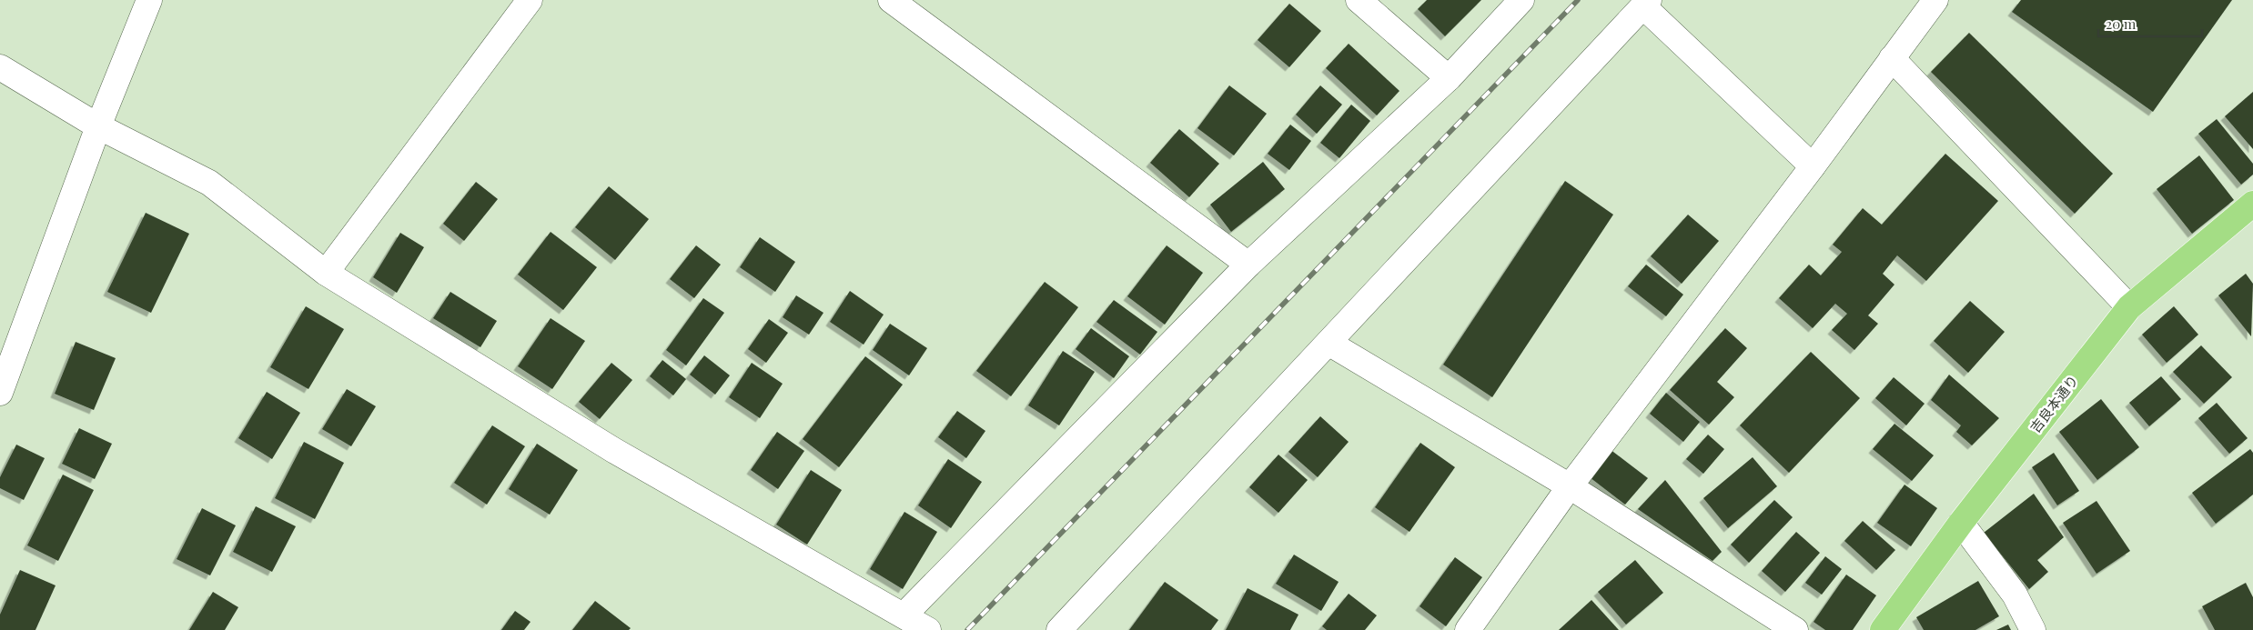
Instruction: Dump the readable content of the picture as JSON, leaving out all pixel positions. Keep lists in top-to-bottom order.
{
  "streets": {
    "highway": ["吉良本通り"]
  },
  "scale_bar": "20 m"
}
